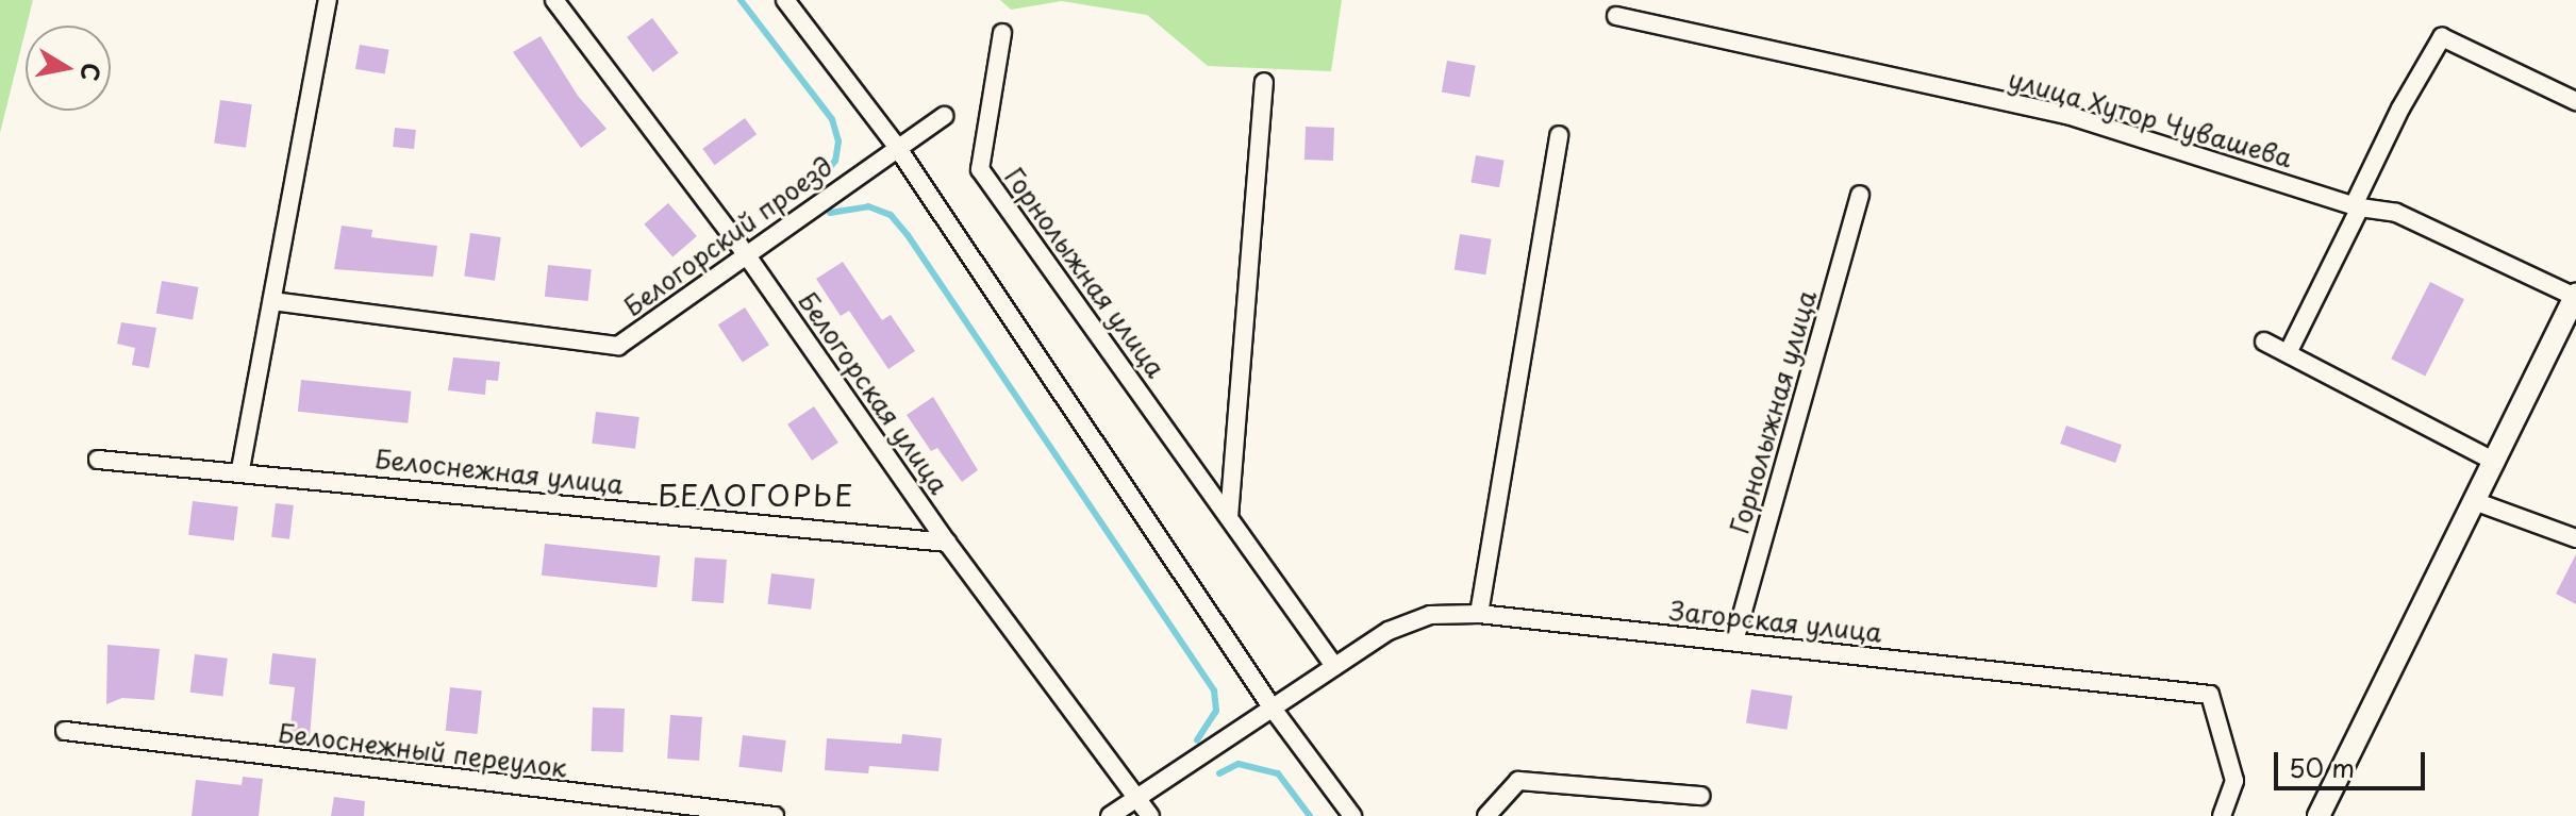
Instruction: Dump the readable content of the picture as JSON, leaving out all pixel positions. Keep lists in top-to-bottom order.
{
  "streets": {
    "street": [
      "улица Хутор Чувашева",
      "Белогорский проезд",
      "Горнолыжная улица",
      "Белогорская улица",
      "Белоснежная улица",
      "Загорская улица",
      "Белоснежный переулок"
    ]
  },
  "crossings": [
    ["Белогорский проезд", "Белогорская улица"],
    ["Горнолыжная улица", "Загорская улица"],
    ["Белогорская улица", "Белоснежная улица"]
  ],
  "districts": ["БЕЛОГОРЬЕ"],
  "scale_bar": "50 m",
  "north": "right"
}
